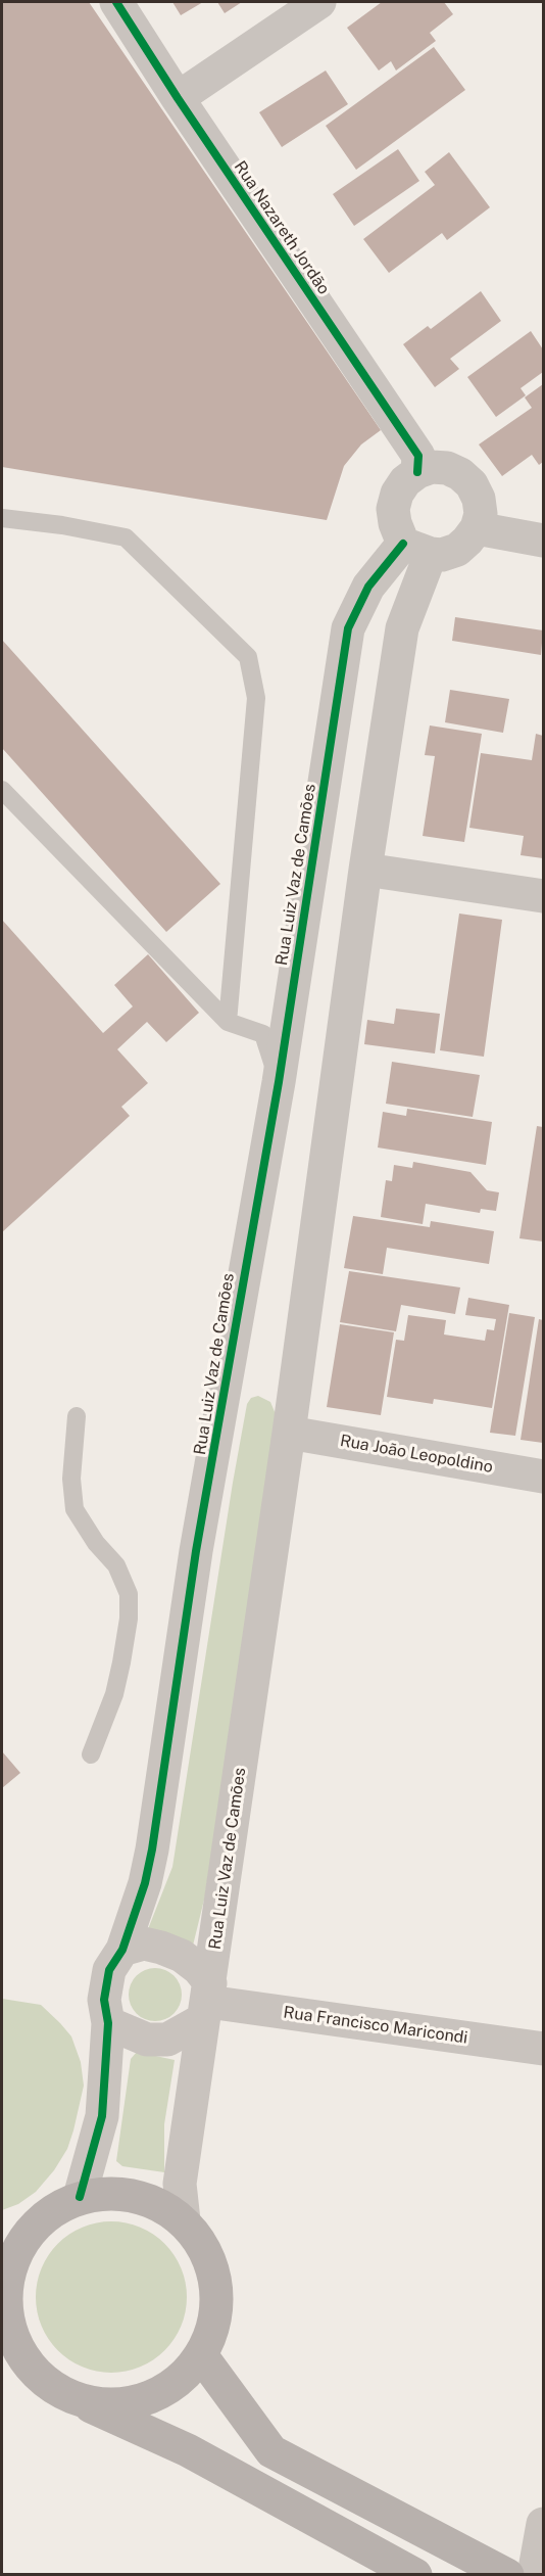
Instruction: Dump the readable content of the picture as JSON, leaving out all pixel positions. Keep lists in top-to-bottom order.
{
  "streets": {
    "street": [
      "Rua Nazareth Jordão",
      "Rua Luiz Vaz de Camões",
      "Rua João Leopoldino",
      "Rua Francisco Maricondi"
    ]
  },
  "crossings": [
    ["Rua Nazareth Jordão", "Rua Luiz Vaz de Camões"],
    ["Rua Luiz Vaz de Camões", "Rua João Leopoldino"],
    ["Rua Luiz Vaz de Camões", "Rua Francisco Maricondi"]
  ]
}
